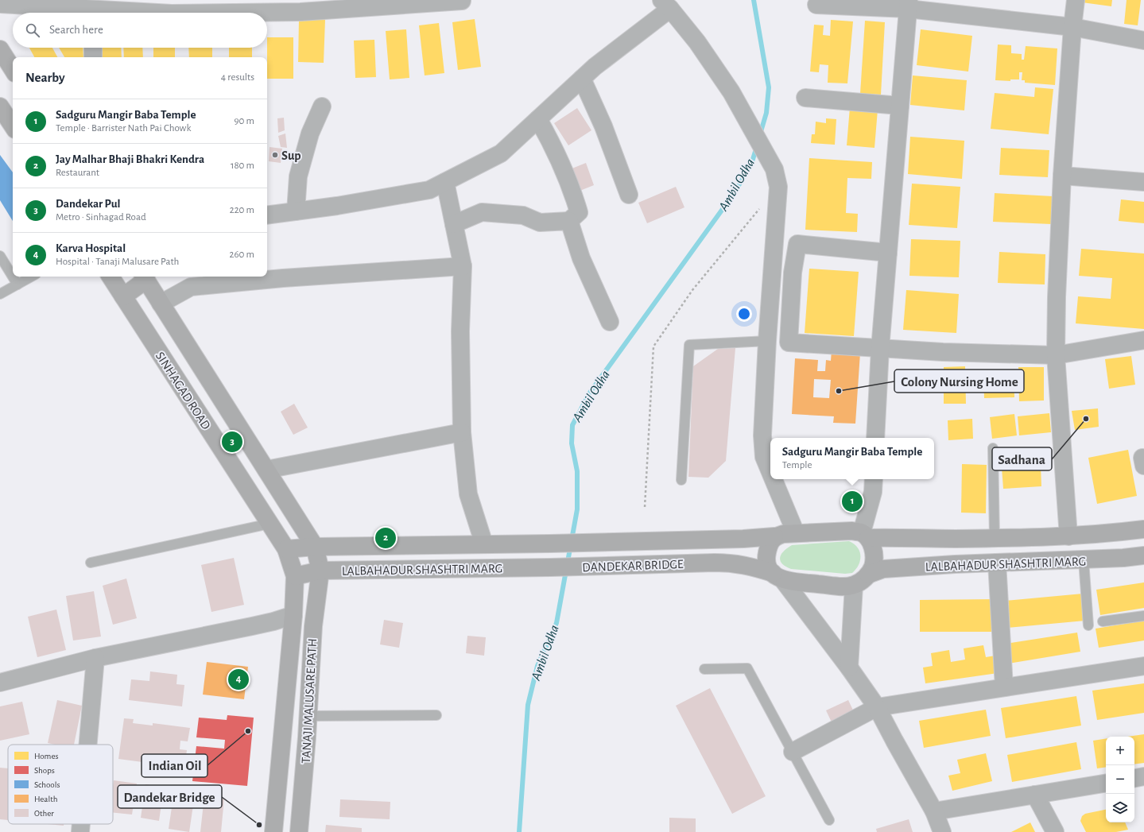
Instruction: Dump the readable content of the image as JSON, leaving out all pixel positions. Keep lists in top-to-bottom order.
{
  "streets": {
    "main road": [
      "SINHAGAD ROAD",
      "LALBAHADUR SHASHTRI MARG",
      "DANDEKAR BRIDGE",
      "TANAJI MALUSARE PATH"
    ]
  },
  "crossings": [
    ["SINHAGAD ROAD", "LALBAHADUR SHASHTRI MARG"],
    ["SINHAGAD ROAD", "TANAJI MALUSARE PATH"],
    ["LALBAHADUR SHASHTRI MARG", "DANDEKAR BRIDGE"],
    ["LALBAHADUR SHASHTRI MARG", "TANAJI MALUSARE PATH"]
  ],
  "water": ["Ambil Odha"],
  "places": [
    "Sup",
    "Colony Nursing Home",
    "Sadhana",
    "Indian Oil",
    "Dandekar Bridge"
  ],
  "legend": [
    "Homes",
    "Shops",
    "Schools",
    "Health",
    "Other"
  ],
  "page": {
    "search": "Search here",
    "heading": ["Nearby", "4 results"],
    "list": [
      {
        "mark": "1",
        "name": "Sadguru Mangir Baba Temple",
        "note": "Temple · Barrister Nath Pai Chowk",
        "value": "90 m"
      },
      {
        "mark": "2",
        "name": "Jay Malhar Bhaji Bhakri Kendra",
        "note": "Restaurant",
        "value": "180 m"
      },
      {
        "mark": "3",
        "name": "Dandekar Pul",
        "note": "Metro · Sinhagad Road",
        "value": "220 m"
      },
      {
        "mark": "4",
        "name": "Karva Hospital",
        "note": "Hospital · Tanaji Malusare Path",
        "value": "260 m"
      }
    ],
    "pins": [
      "3",
      "1",
      "2",
      "4"
    ],
    "popup": ["Sadguru Mangir Baba Temple", "Temple"],
    "map_buttons": ["+", "−"]
  }
}
